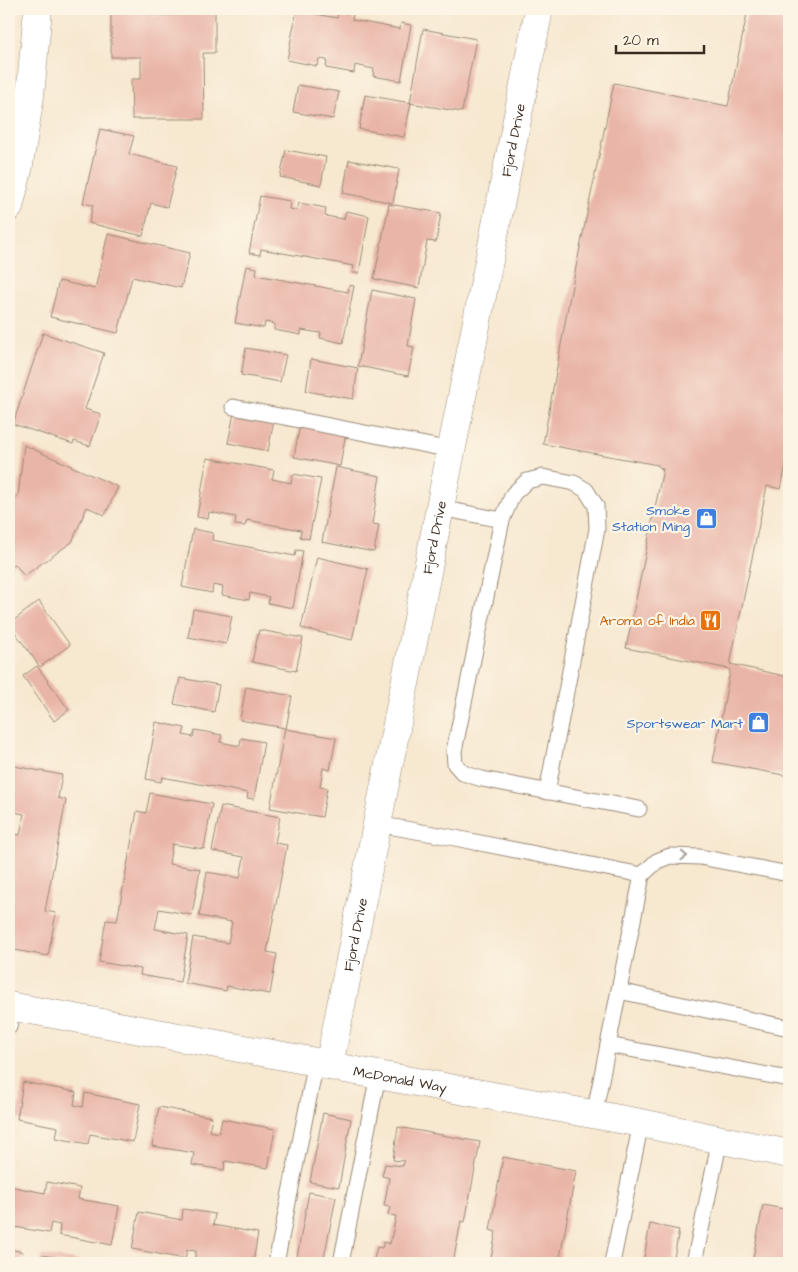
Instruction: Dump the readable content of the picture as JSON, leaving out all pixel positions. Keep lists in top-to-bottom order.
{
  "streets": {
    "street": ["Fjord Drive", "McDonald Way"]
  },
  "crossings": [
    ["Fjord Drive", "McDonald Way"]
  ],
  "places": {
    "shop": ["Smoke Station Ming", "Sportswear Mart"],
    "restaurant": ["Aroma of India"]
  },
  "scale_bar": "20 m"
}
